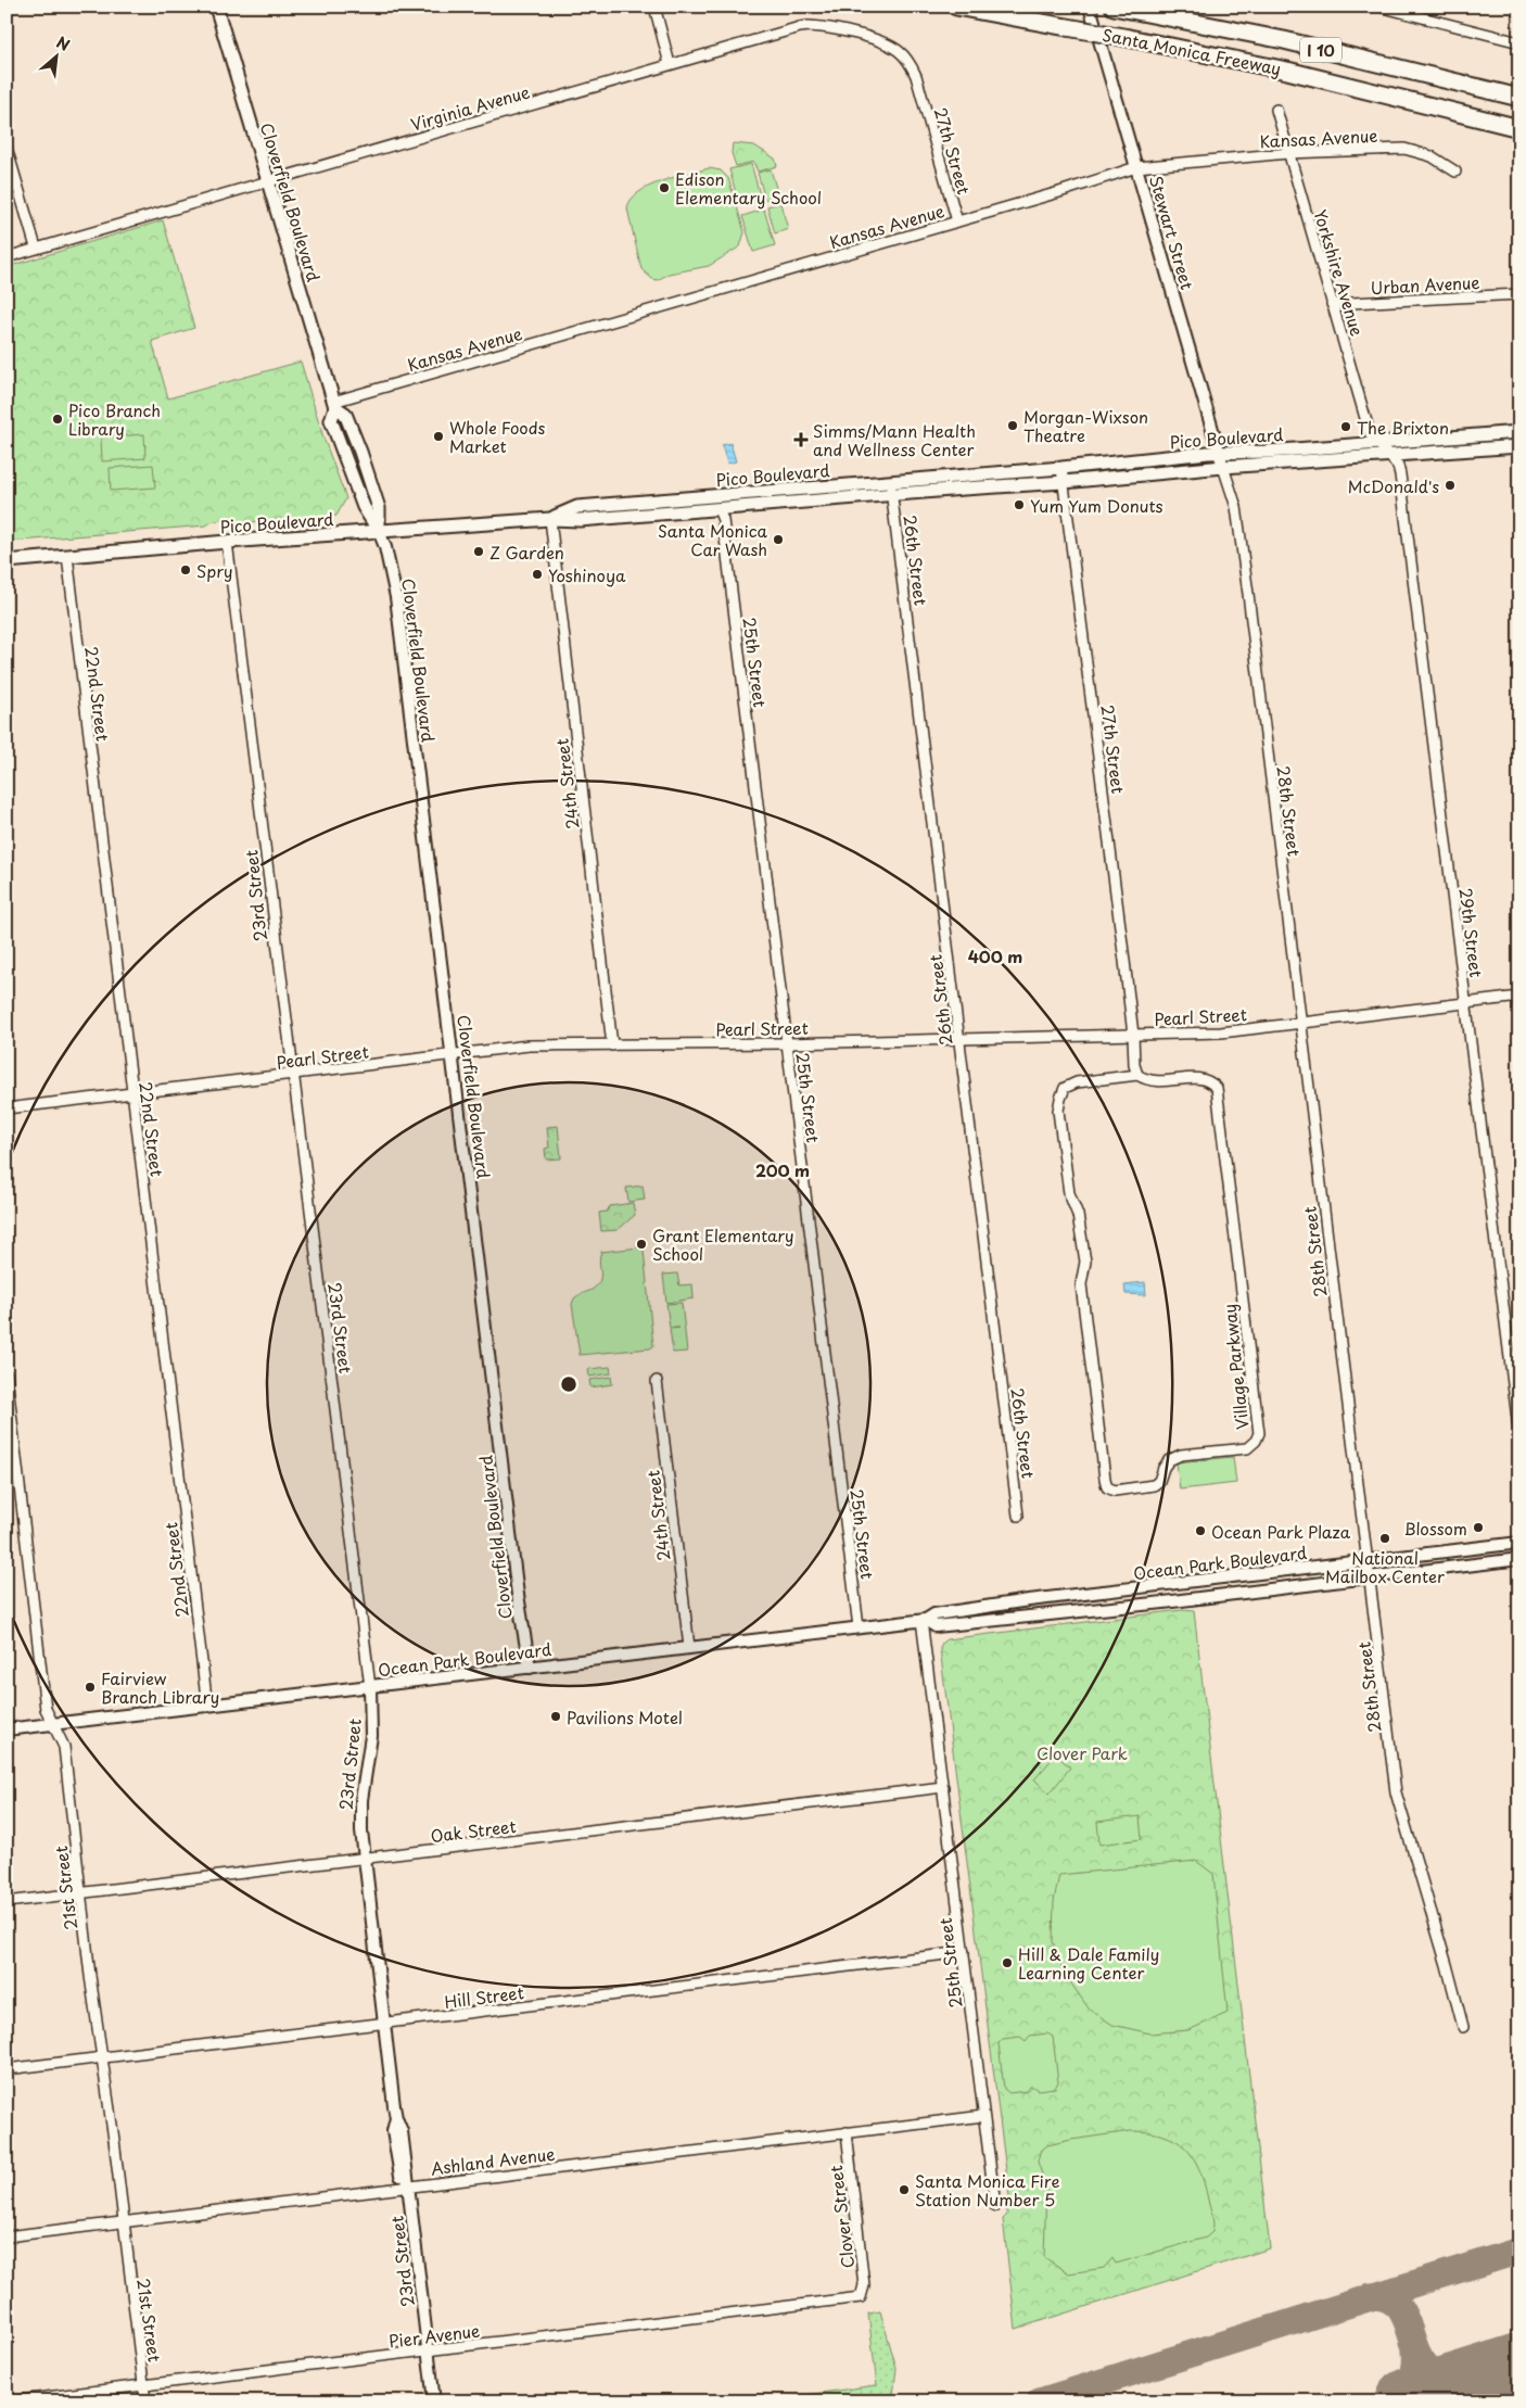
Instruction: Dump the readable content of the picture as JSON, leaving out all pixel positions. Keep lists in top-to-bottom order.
{
  "streets": {
    "highway": ["I 10", "Santa Monica Freeway"],
    "main road": ["Cloverfield Boulevard", "Pico Boulevard"],
    "street": [
      "Virginia Avenue",
      "Kansas Avenue",
      "27th Street",
      "Stewart Street",
      "Yorkshire Avenue",
      "Urban Avenue",
      "26th Street",
      "25th Street",
      "22nd Street",
      "24th Street",
      "28th Street",
      "23rd Street",
      "29th Street",
      "Pearl Street",
      "Village Parkway",
      "Ocean Park Boulevard",
      "Oak Street",
      "21st Street",
      "Hill Street",
      "Ashland Avenue",
      "Clover Street",
      "Pier Avenue"
    ]
  },
  "crossings": [
    ["Virginia Avenue", "27th Street"],
    ["Virginia Avenue", "Cloverfield Boulevard"],
    ["Kansas Avenue", "27th Street"],
    ["Kansas Avenue", "Cloverfield Boulevard"],
    ["Kansas Avenue", "Stewart Street"],
    ["Kansas Avenue", "Yorkshire Avenue"],
    ["27th Street", "Pico Boulevard"],
    ["27th Street", "Pearl Street"],
    ["27th Street", "Village Parkway"],
    ["Cloverfield Boulevard", "Pico Boulevard"],
    ["Cloverfield Boulevard", "Pearl Street"],
    ["Cloverfield Boulevard", "Ocean Park Boulevard"],
    ["Stewart Street", "Pico Boulevard"],
    ["Stewart Street", "28th Street"],
    ["Yorkshire Avenue", "Urban Avenue"],
    ["Yorkshire Avenue", "Pico Boulevard"],
    ["Yorkshire Avenue", "29th Street"],
    ["Pico Boulevard", "26th Street"],
    ["Pico Boulevard", "25th Street"],
    ["Pico Boulevard", "22nd Street"],
    ["Pico Boulevard", "24th Street"],
    ["Pico Boulevard", "28th Street"],
    ["Pico Boulevard", "23rd Street"],
    ["Pico Boulevard", "29th Street"],
    ["26th Street", "Pearl Street"],
    ["25th Street", "Pearl Street"],
    ["25th Street", "Ocean Park Boulevard"],
    ["25th Street", "Oak Street"],
    ["25th Street", "Hill Street"],
    ["25th Street", "Ashland Avenue"],
    ["22nd Street", "Pearl Street"],
    ["22nd Street", "Ocean Park Boulevard"],
    ["24th Street", "Pearl Street"],
    ["24th Street", "Ocean Park Boulevard"],
    ["28th Street", "Pearl Street"],
    ["28th Street", "Ocean Park Boulevard"],
    ["23rd Street", "Pearl Street"],
    ["23rd Street", "Ocean Park Boulevard"],
    ["23rd Street", "Oak Street"],
    ["23rd Street", "Hill Street"],
    ["23rd Street", "Ashland Avenue"],
    ["23rd Street", "Pier Avenue"],
    ["29th Street", "Pearl Street"],
    ["Ocean Park Boulevard", "21st Street"],
    ["Oak Street", "21st Street"],
    ["21st Street", "Hill Street"],
    ["21st Street", "Ashland Avenue"],
    ["21st Street", "Pier Avenue"],
    ["Ashland Avenue", "Clover Street"],
    ["Clover Street", "Pier Avenue"]
  ],
  "parks": ["Clover Park"],
  "places": {
    "other": [
      "Edison Elementary School",
      "Pico Branch Library",
      "Morgan-Wixson Theatre",
      "The Brixton",
      "Whole Foods Market",
      "McDonald's",
      "Yum Yum Donuts",
      "Santa Monica Car Wash",
      "Z Garden",
      "Spry",
      "Yoshinoya",
      "Grant Elementary School",
      "Blossom",
      "Ocean Park Plaza",
      "National Mailbox Center",
      "Fairview Branch Library",
      "Pavilions Motel",
      "Hill & Dale Family Learning Center",
      "Santa Monica Fire Station Number 5"
    ],
    "health": ["Simms/Mann Health and Wellness Center"]
  },
  "north": "top right",
  "rings": ["400 m", "200 m"]
}
